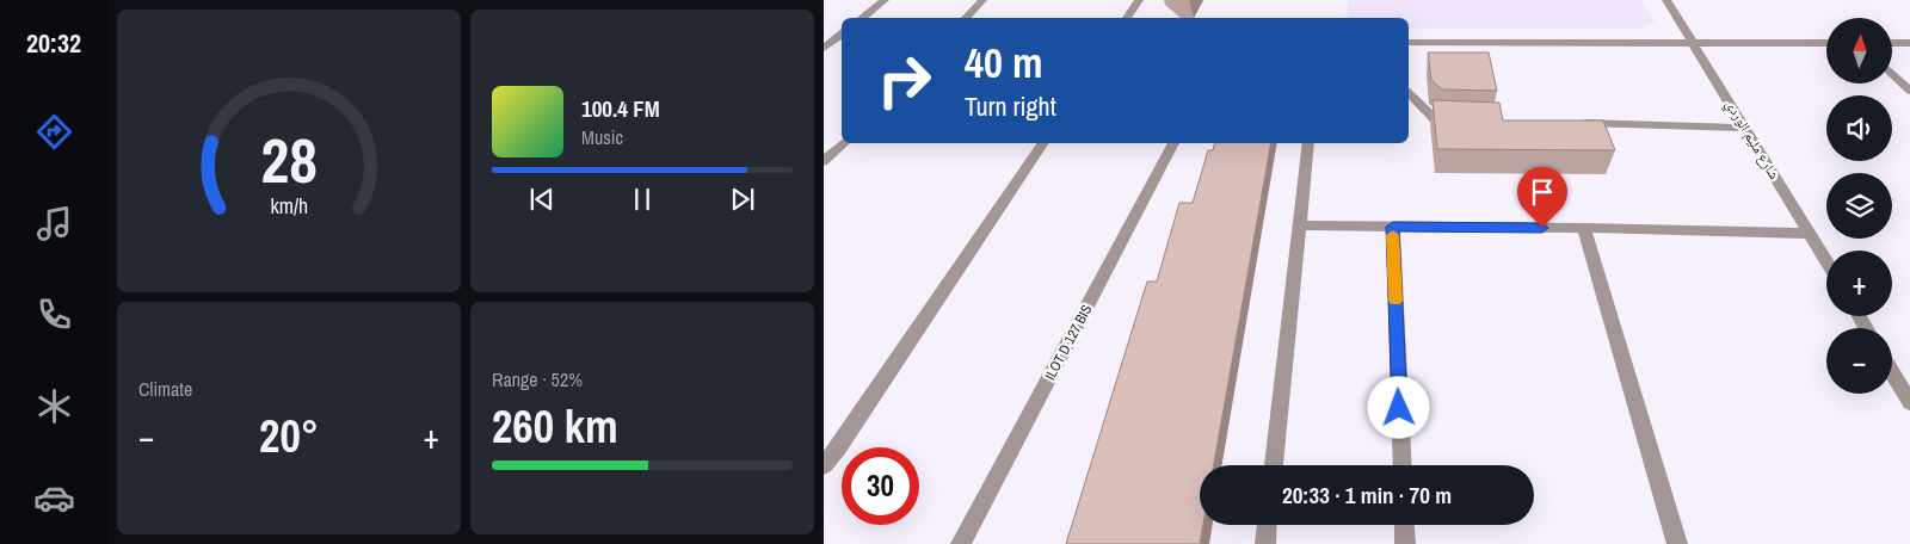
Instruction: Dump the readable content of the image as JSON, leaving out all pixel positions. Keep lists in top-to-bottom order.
{
  "streets": {
    "street": ["شارع مليم الوردي", "ILOT D 127 BIS"]
  },
  "north": "top",
  "page": {
    "tabs": "20:32",
    "map_buttons": ["+", "−"],
    "turn": ["40 m", "Turn right"],
    "song": ["100.4 FM", "Music"],
    "tile": [
      "Climate",
      ["Range · 52%", "260 km"]
    ],
    "heat": ["−", "20°", "+"],
    "limit": "30",
    "trip": "20:33 · 1 min · 70 m",
    "gauge": ["28", "km/h"]
  }
}
